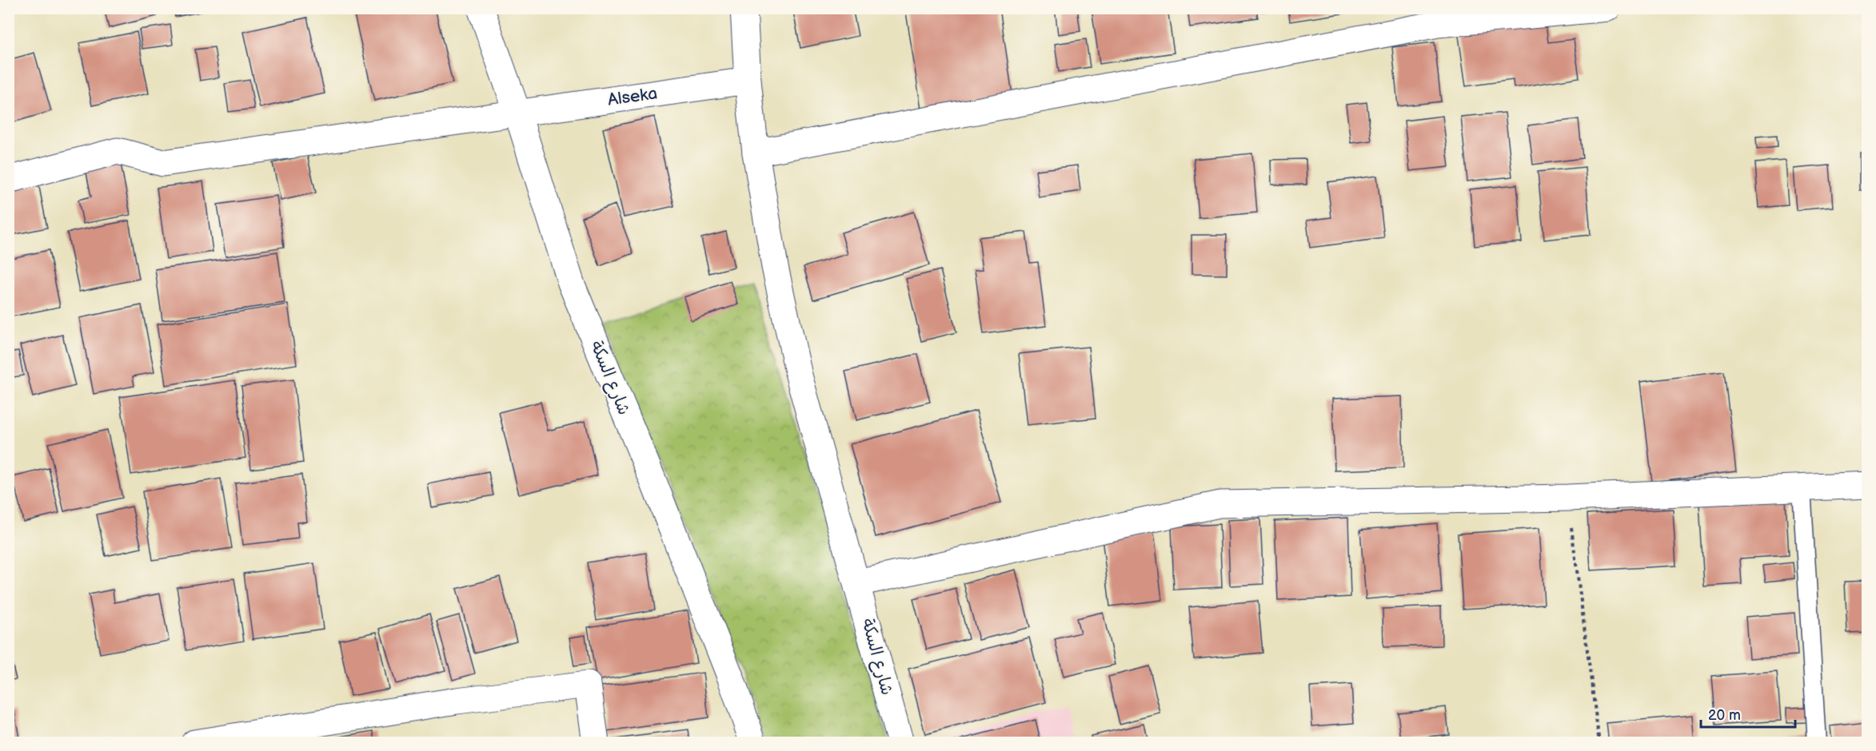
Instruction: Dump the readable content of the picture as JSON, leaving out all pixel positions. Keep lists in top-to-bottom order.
{
  "streets": {
    "street": ["Alseka", "شارع السكة"]
  },
  "crossings": [
    ["Alseka", "شارع السكة"]
  ],
  "scale_bar": "20 m"
}
